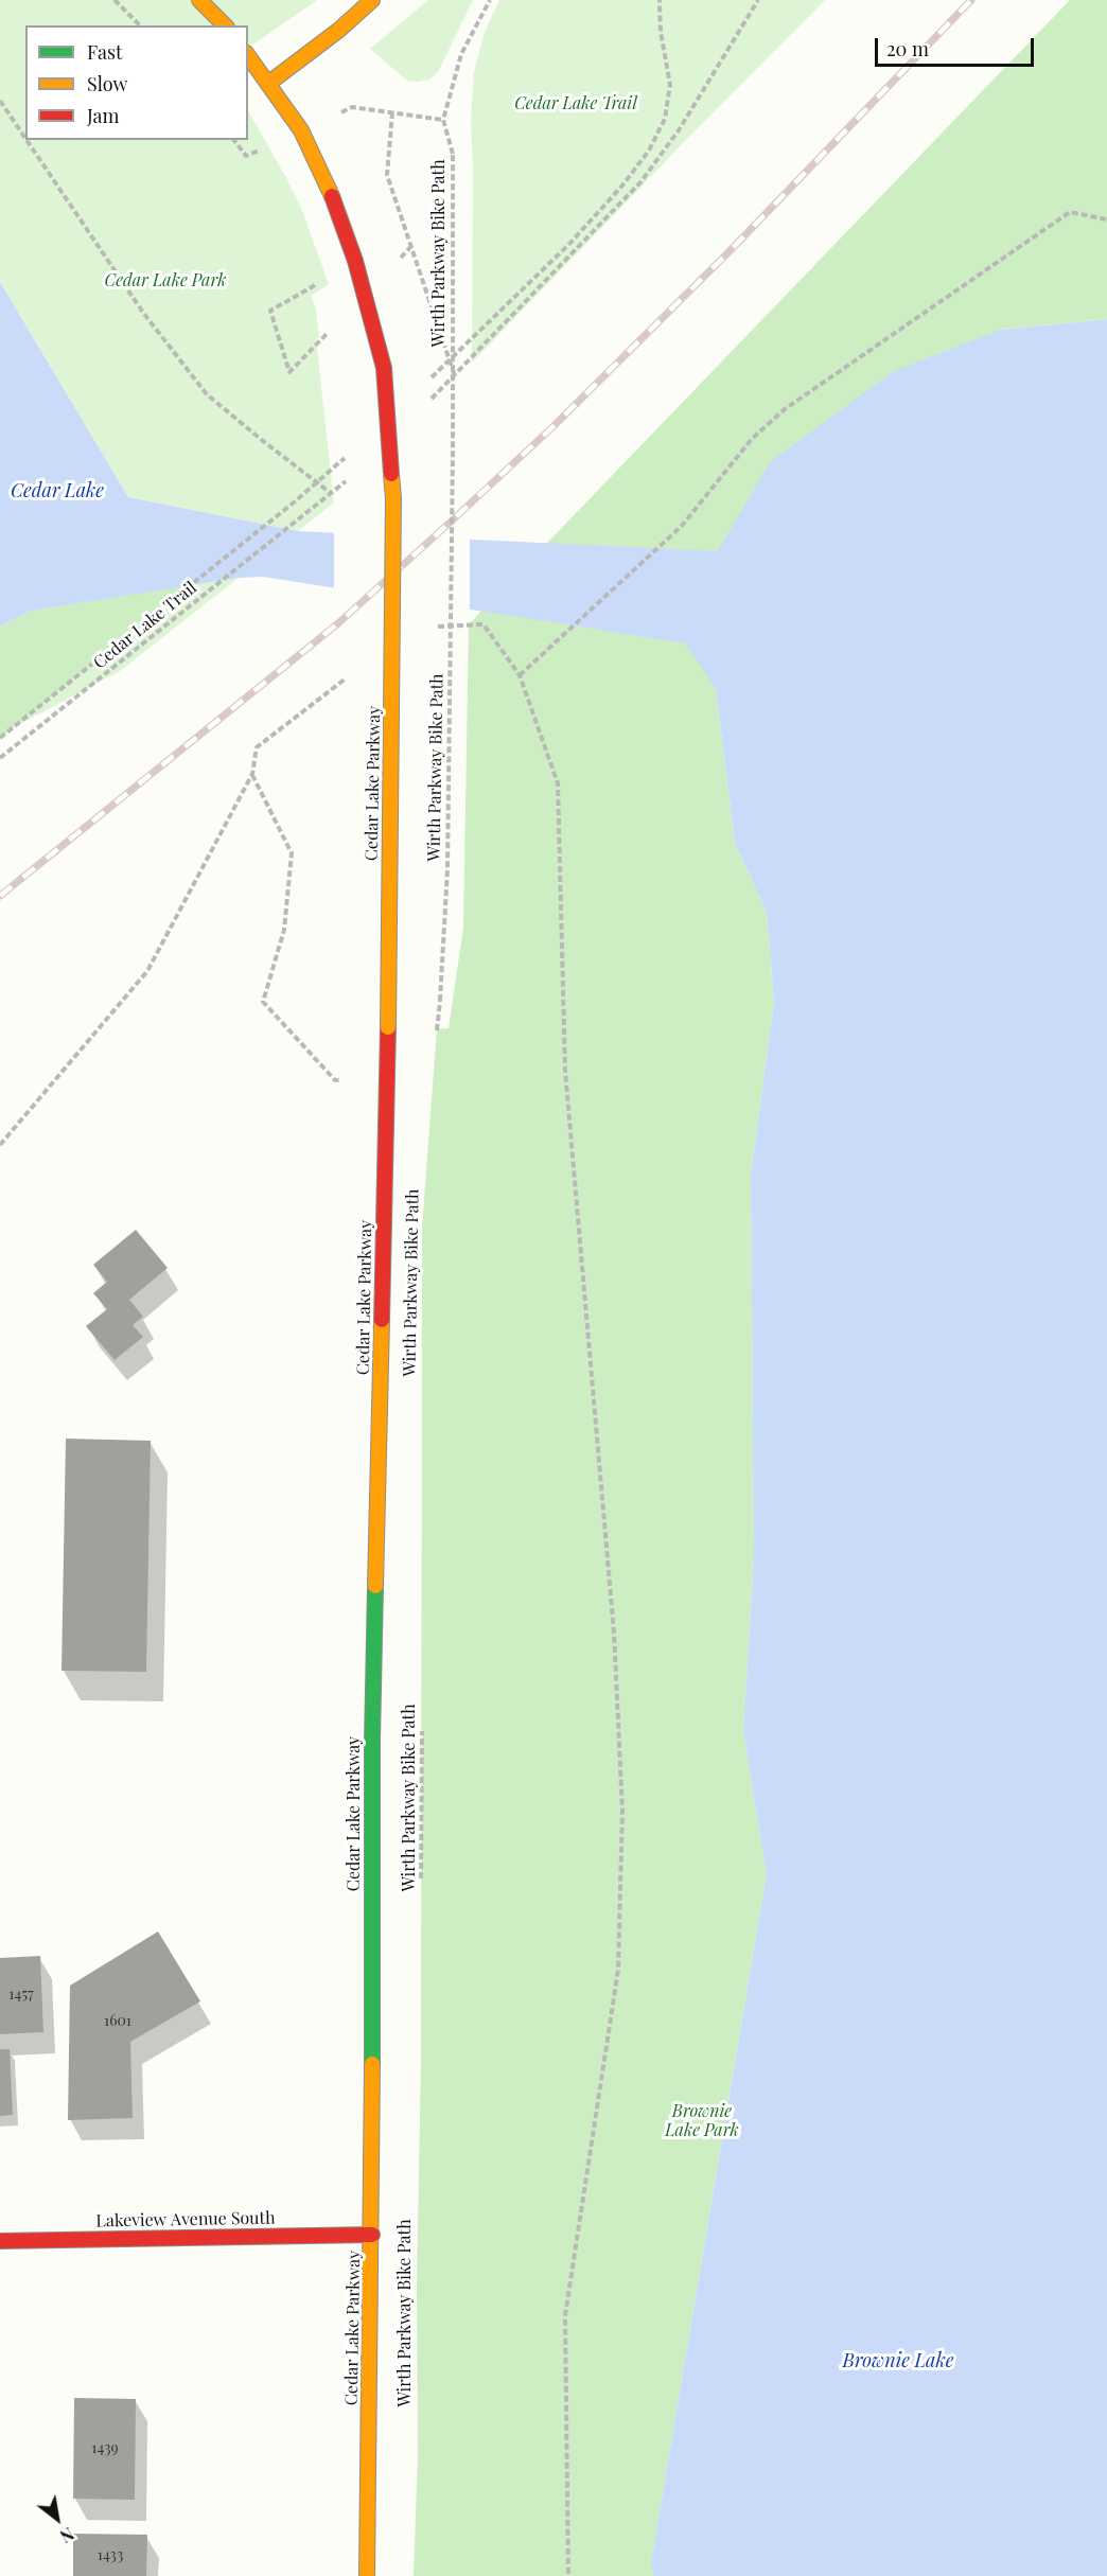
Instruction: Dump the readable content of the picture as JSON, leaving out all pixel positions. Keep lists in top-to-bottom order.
{
  "streets": {
    "street": ["Cedar Lake Parkway", "Lakeview Avenue South"],
    "path": ["Wirth Parkway Bike Path", "Cedar Lake Trail"]
  },
  "crossings": [
    ["Cedar Lake Parkway", "Lakeview Avenue South"]
  ],
  "water": ["Cedar Lake", "Brownie Lake"],
  "parks": ["Cedar Lake Trail", "Cedar Lake Park", "Brownie Lake Park"],
  "house_numbers": [
    "1457",
    "1601",
    "1439",
    "1433"
  ],
  "legend": ["Fast", "Slow", "Jam"],
  "scale_bar": "20 m",
  "north": "bottom right"
}
